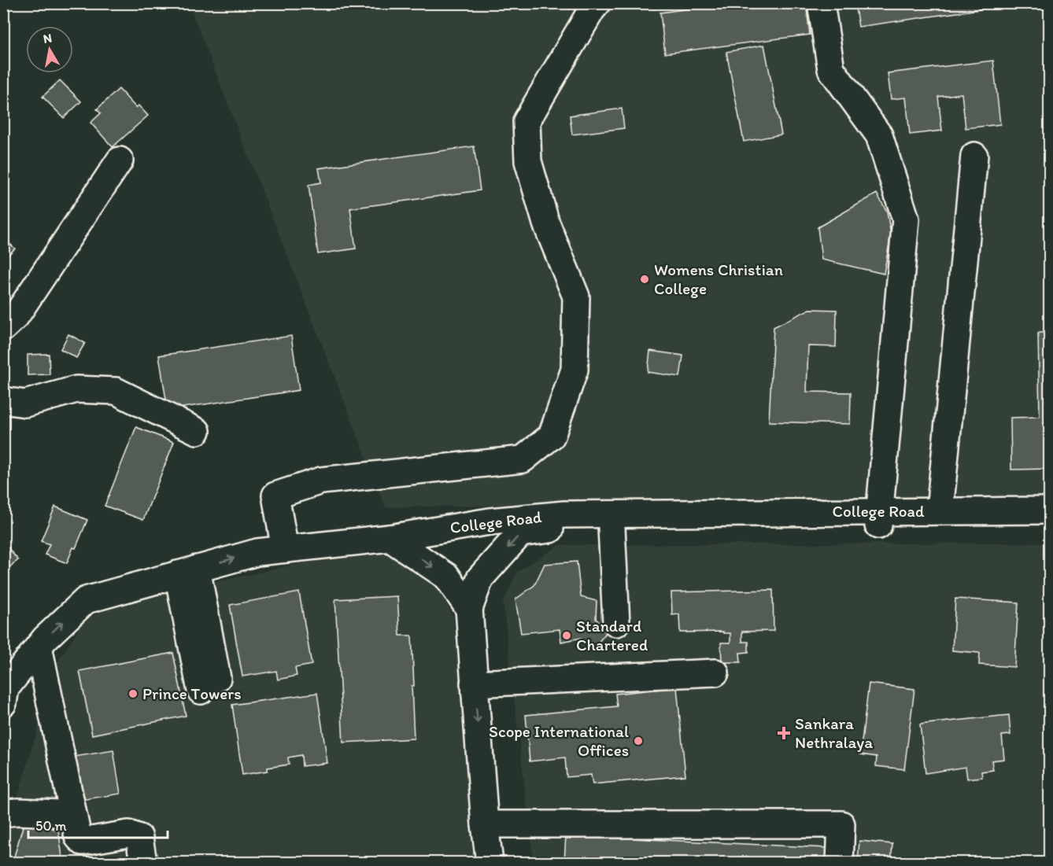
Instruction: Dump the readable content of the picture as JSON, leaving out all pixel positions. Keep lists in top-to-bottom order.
{
  "streets": {
    "main road": ["College Road"]
  },
  "places": {
    "other": [
      "Womens Christian College",
      "Standard Chartered",
      "Prince Towers",
      "Scope International Offices"
    ],
    "health": ["Sankara Nethralaya"]
  },
  "scale_bar": "50 m",
  "north": "top"
}
